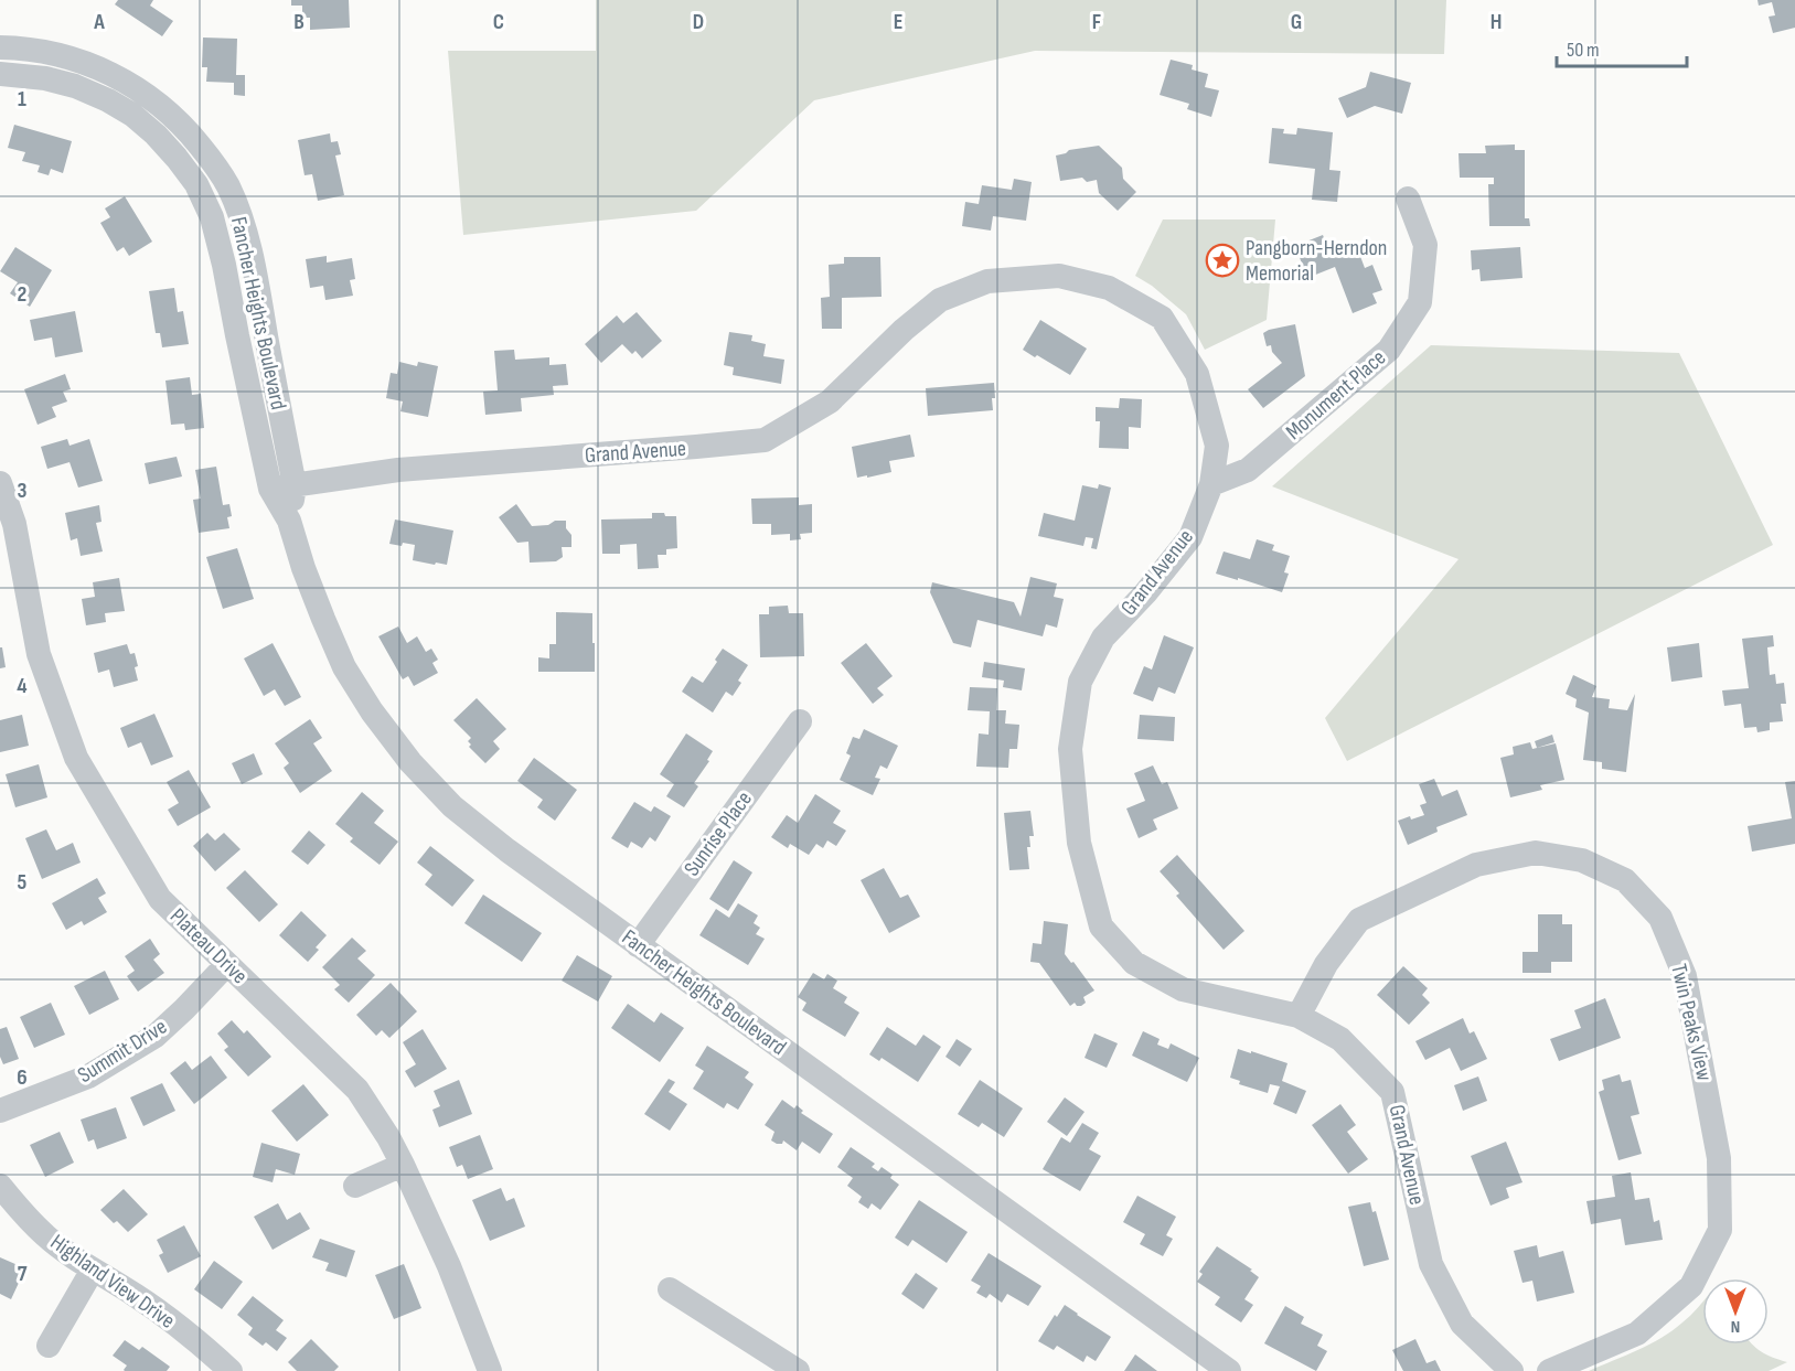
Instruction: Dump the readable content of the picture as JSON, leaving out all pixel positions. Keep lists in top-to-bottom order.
{
  "streets": {
    "street": [
      "Fancher Heights Boulevard",
      "Monument Place",
      "Grand Avenue",
      "Sunrise Place",
      "Plateau Drive",
      "Twin Peaks View",
      "Summit Drive",
      "Highland View Drive"
    ]
  },
  "crossings": [
    ["Fancher Heights Boulevard", "Grand Avenue"],
    ["Fancher Heights Boulevard", "Sunrise Place"],
    ["Monument Place", "Grand Avenue"],
    ["Grand Avenue", "Twin Peaks View"],
    ["Plateau Drive", "Summit Drive"]
  ],
  "places": {
    "place": ["Pangborn-Herndon Memorial"]
  },
  "scale_bar": "50 m",
  "north": "bottom",
  "grid": {
    "columns": [
      "A",
      "B",
      "C",
      "D",
      "E",
      "F",
      "G",
      "H"
    ],
    "rows": [
      "1",
      "2",
      "3",
      "4",
      "5",
      "6",
      "7"
    ]
  }
}
